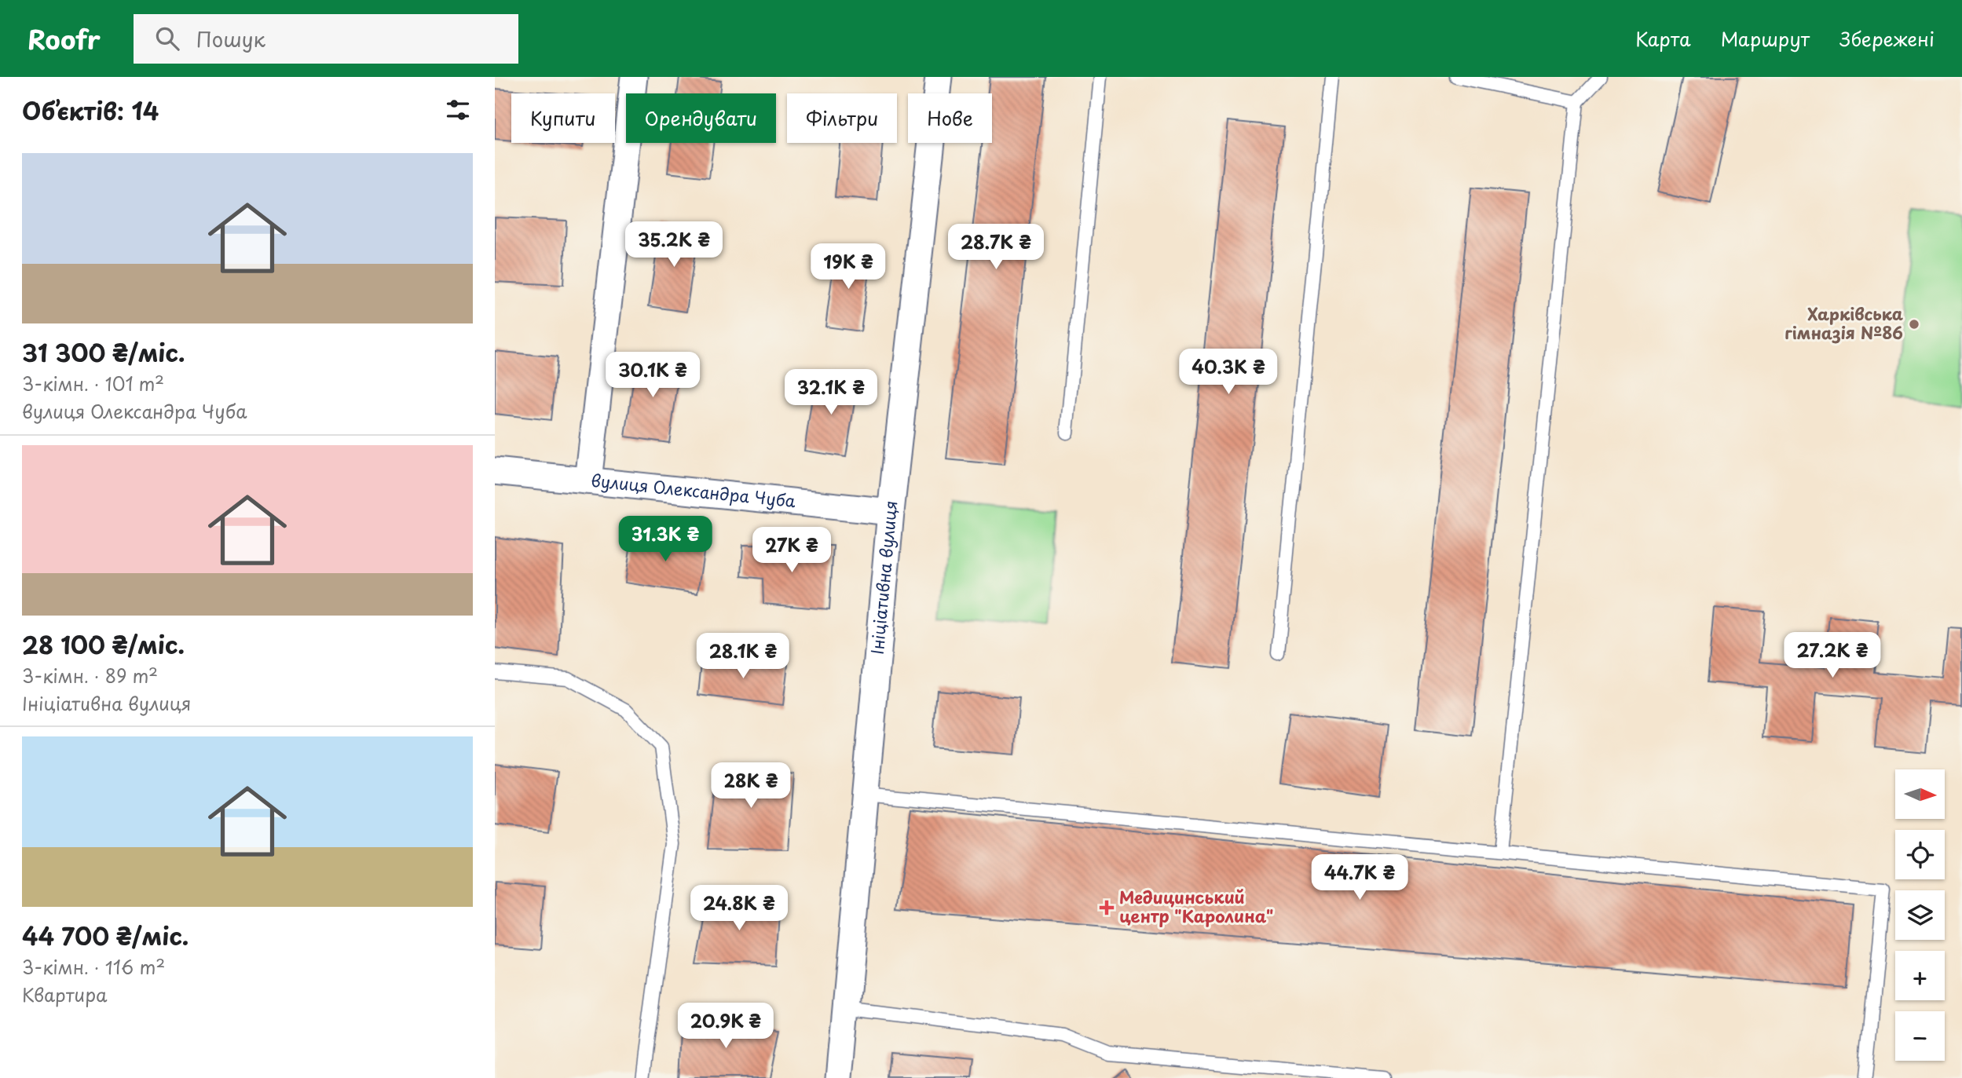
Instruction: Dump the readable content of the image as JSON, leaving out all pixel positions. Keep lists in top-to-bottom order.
{
  "streets": {
    "street": ["вулиця Олександра Чуба", "Ініціативна вулиця"]
  },
  "crossings": [
    ["вулиця Олександра Чуба", "Ініціативна вулиця"]
  ],
  "places": {
    "other": ["Харківська гімназія №86"],
    "health": ["Медицинський центр \"Каролина\""]
  },
  "north": "right",
  "page": {
    "header": "Roofr",
    "search": "Пошук",
    "nav": ["Карта", "Маршрут", "Збережені"],
    "heading": "Об’єктів: 14",
    "chip": [
      "Купити",
      "Орендувати",
      "Фільтри",
      "Нове"
    ],
    "list": [
      {
        "name": "31 300 ₴/міс.",
        "note": "3-кімн. · 101 m² · вулиця Олександра Чуба"
      },
      {
        "name": "28 100 ₴/міс.",
        "note": "3-кімн. · 89 m² · Ініціативна вулиця"
      },
      {
        "name": "44 700 ₴/міс.",
        "note": "3-кімн. · 116 m² · Квартира"
      }
    ],
    "price": [
      "35.2K ₴",
      "28.7K ₴",
      "19K ₴",
      "40.3K ₴",
      "30.1K ₴",
      "32.1K ₴",
      "31.3K ₴",
      "27K ₴",
      "27.2K ₴",
      "28.1K ₴",
      "28K ₴",
      "44.7K ₴",
      "24.8K ₴",
      "20.9K ₴"
    ],
    "map_buttons": ["+", "−"]
  }
}
